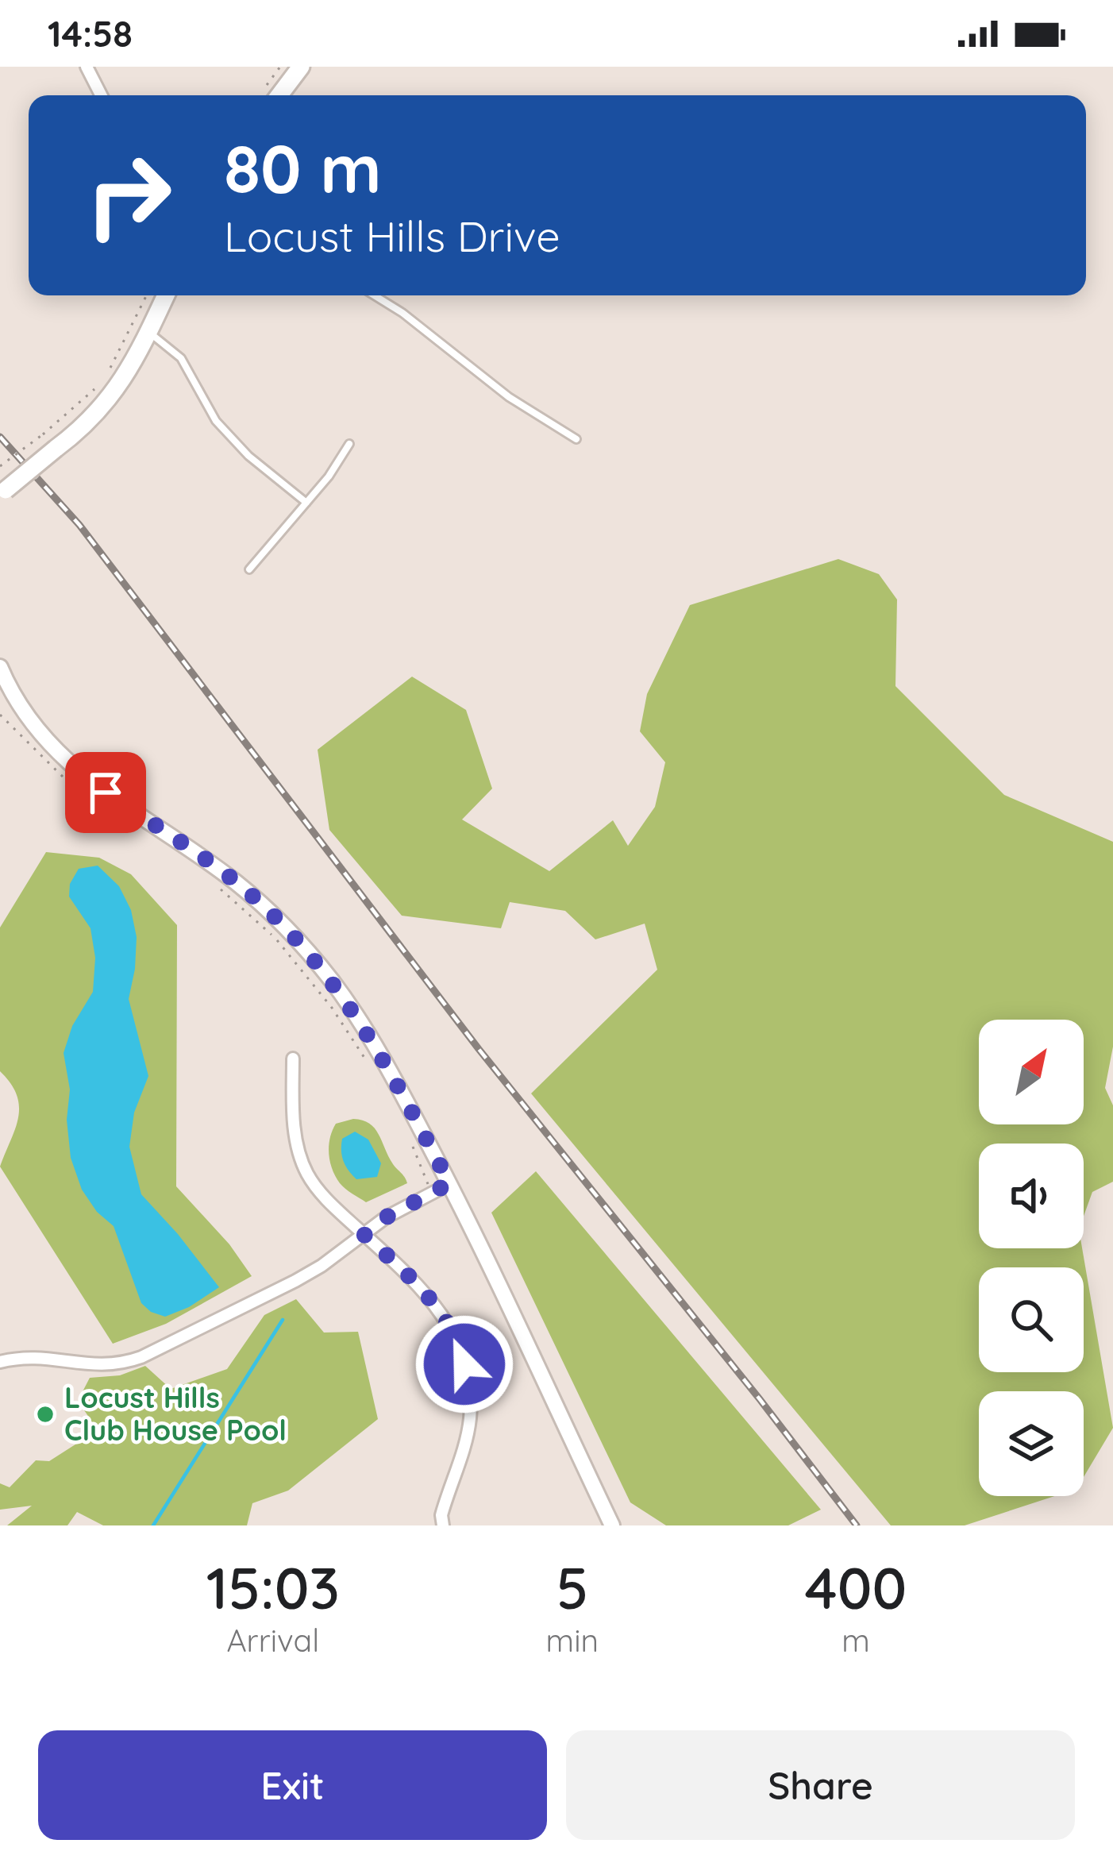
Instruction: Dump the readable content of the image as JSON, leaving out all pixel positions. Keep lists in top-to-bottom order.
{
  "places": ["Locust Hills Club House Pool"],
  "north": "top right",
  "page": {
    "status": "14:58",
    "turn": ["80 m", "Locust Hills Drive"],
    "eta": [
      "15:03",
      "Arrival",
      "5",
      "min",
      "400",
      "m"
    ],
    "buttons": ["Exit", "Share"]
  }
}
